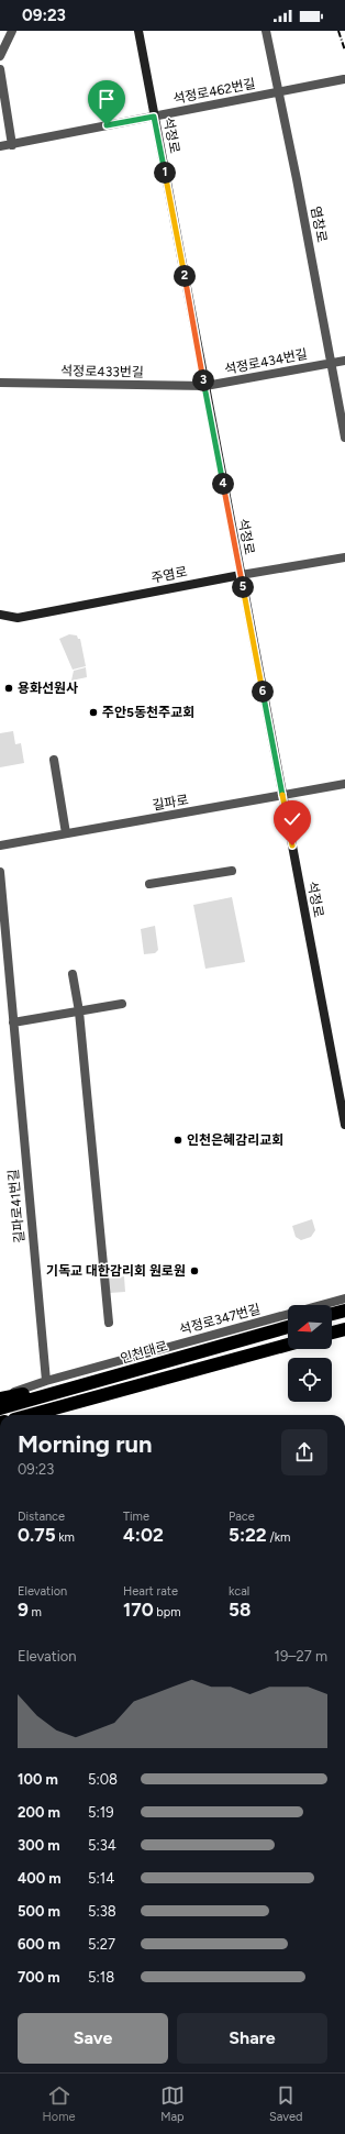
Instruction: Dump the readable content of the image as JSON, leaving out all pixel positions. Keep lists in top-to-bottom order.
{
  "streets": {
    "highway": ["인천대로"],
    "main road": ["석정로", "주염로"],
    "street": [
      "석정로462번길",
      "염창로",
      "석정로434번길",
      "석정로433번길",
      "길파로",
      "길파로41번길",
      "석정로347번길"
    ]
  },
  "crossings": [
    ["석정로462번길", "석정로"],
    ["석정로462번길", "염창로"],
    ["석정로", "석정로434번길"],
    ["석정로", "석정로433번길"],
    ["석정로", "주염로"],
    ["석정로", "길파로"],
    ["염창로", "석정로434번길"],
    ["석정로434번길", "석정로433번길"],
    ["길파로41번길", "석정로347번길"]
  ],
  "places": [
    "용화선원사",
    "주안5동천주교회",
    "인천은혜감리교회",
    "기독교 대한감리회 원로원"
  ],
  "north": "left",
  "page": {
    "status": "09:23",
    "pins": [
      "1",
      "2",
      "3",
      "4",
      "5",
      "6"
    ],
    "heading": ["Morning run", "09:23"],
    "stats": [
      ["Distance", "0.75 km"],
      ["Time", "4:02"],
      ["Pace", "5:22 /km"],
      ["Elevation", "9 m"],
      ["Heart rate", "170 bpm"],
      ["kcal", "58"]
    ],
    "chart": ["Elevation", "19–27 m"],
    "list": [
      {
        "name": "100 m",
        "note": "5:08"
      },
      {
        "name": "200 m",
        "note": "5:19"
      },
      {
        "name": "300 m",
        "note": "5:34"
      },
      {
        "name": "400 m",
        "note": "5:14"
      },
      {
        "name": "500 m",
        "note": "5:38"
      },
      {
        "name": "600 m",
        "note": "5:27"
      },
      {
        "name": "700 m",
        "note": "5:18"
      }
    ],
    "buttons": ["Save", "Share"],
    "tabs": ["Home", "Map", "Saved"]
  }
}
